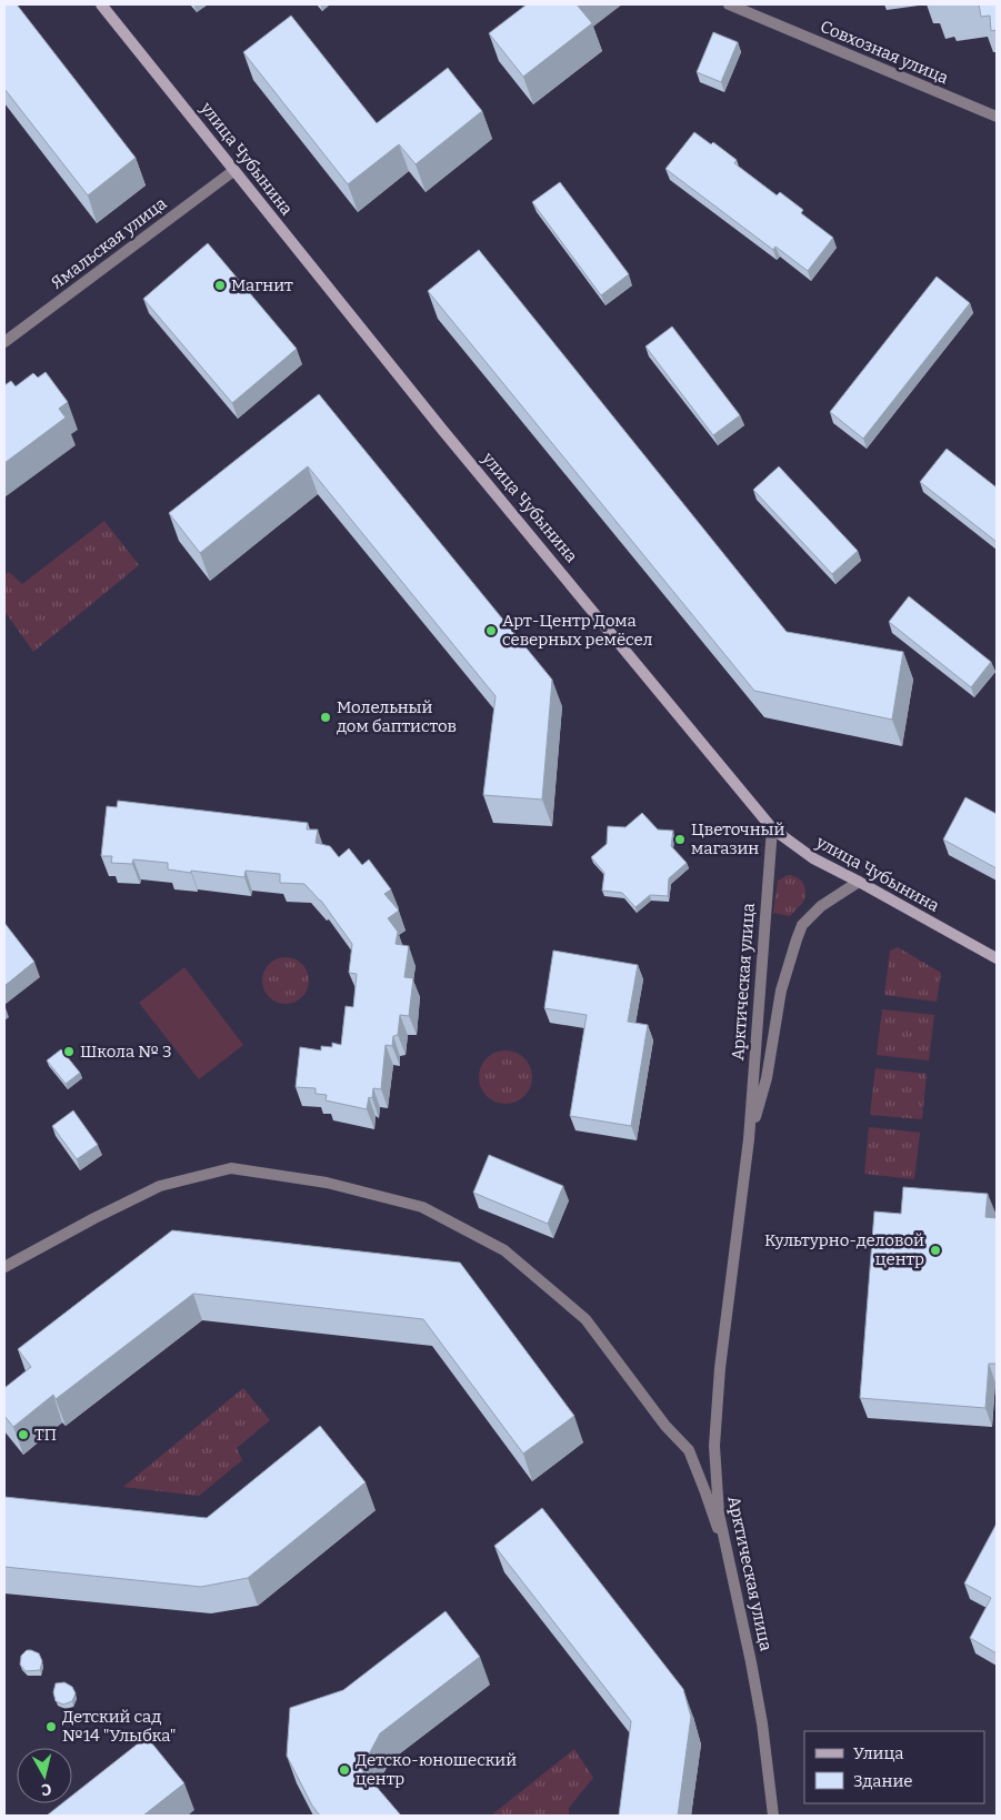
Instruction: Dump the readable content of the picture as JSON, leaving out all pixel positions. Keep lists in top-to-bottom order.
{
  "streets": {
    "main road": ["улица Чубынина"],
    "street": ["Совхозная улица", "Ямальская улица", "Арктическая улица"]
  },
  "crossings": [
    ["улица Чубынина", "Ямальская улица"],
    ["улица Чубынина", "Арктическая улица"]
  ],
  "places": [
    "Магнит",
    "Арт-Центр Дома северных ремёсел",
    "Молельный дом баптистов",
    "Цветочный магазин",
    "Школа № 3",
    "Культурно-деловой центр",
    "ТП",
    "Детский сад №14 \"Улыбка\"",
    "Детско-юношеский центр"
  ],
  "legend": ["Улица", "Здание"],
  "north": "bottom"
}
